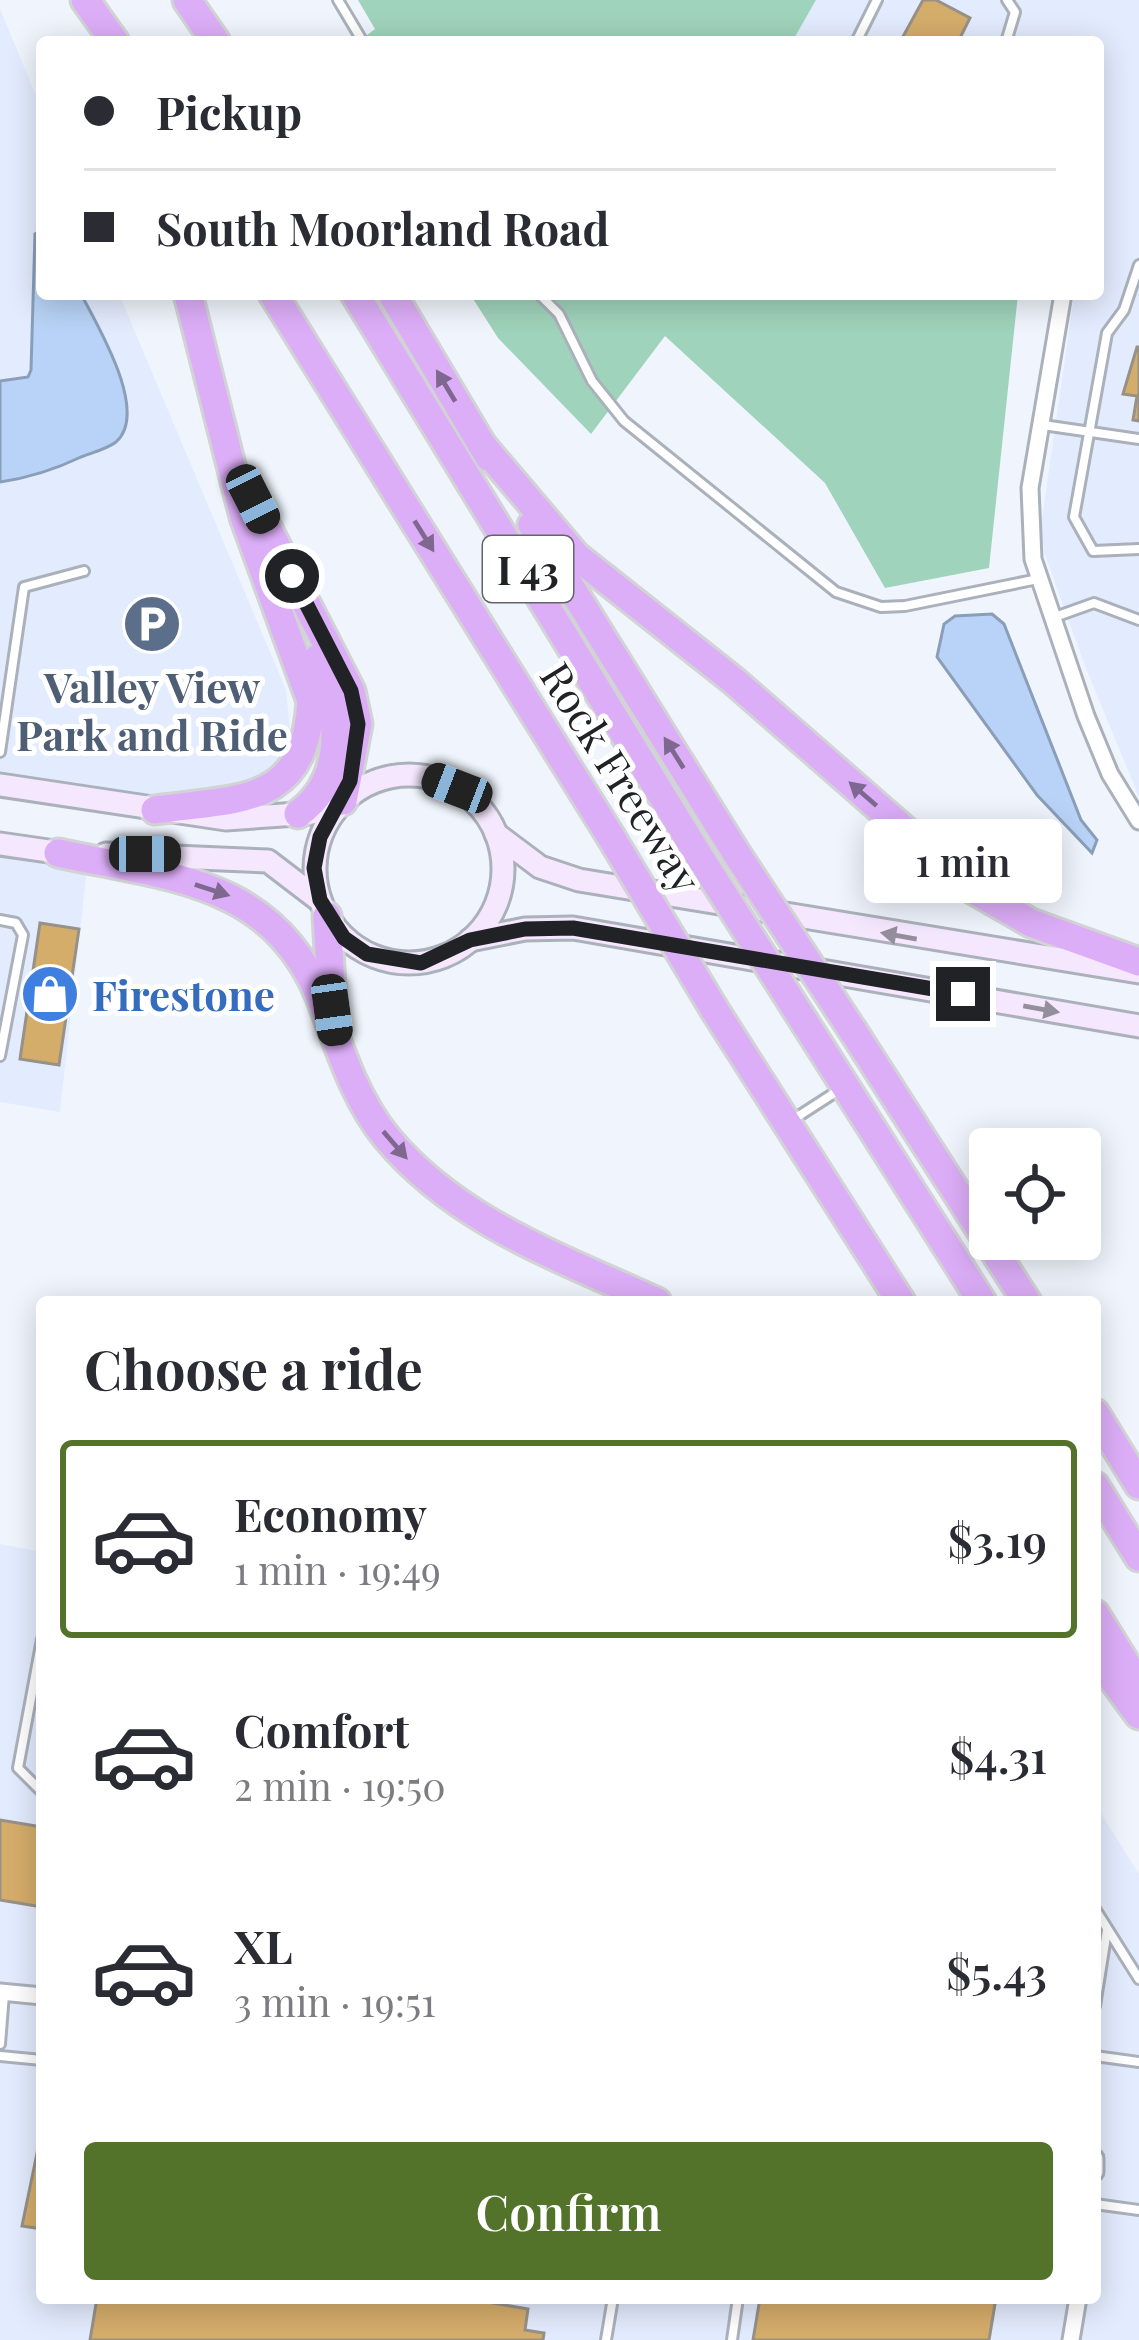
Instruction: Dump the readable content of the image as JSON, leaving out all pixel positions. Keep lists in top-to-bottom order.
{
  "streets": {
    "highway": ["I 43", "Rock Freeway"]
  },
  "places": {
    "parking": ["Valley View Park and Ride"],
    "shop": ["Firestone"]
  },
  "page": {
    "banner": ["Pickup", "South Moorland Road"],
    "bubble": "1 min",
    "heading": "Choose a ride",
    "list": [
      {
        "name": "Economy",
        "note": "1 min · 19:49",
        "value": "$3.19"
      },
      {
        "name": "Comfort",
        "note": "2 min · 19:50",
        "value": "$4.31"
      },
      {
        "name": "XL",
        "note": "3 min · 19:51",
        "value": "$5.43"
      }
    ],
    "buttons": "Confirm"
  }
}
